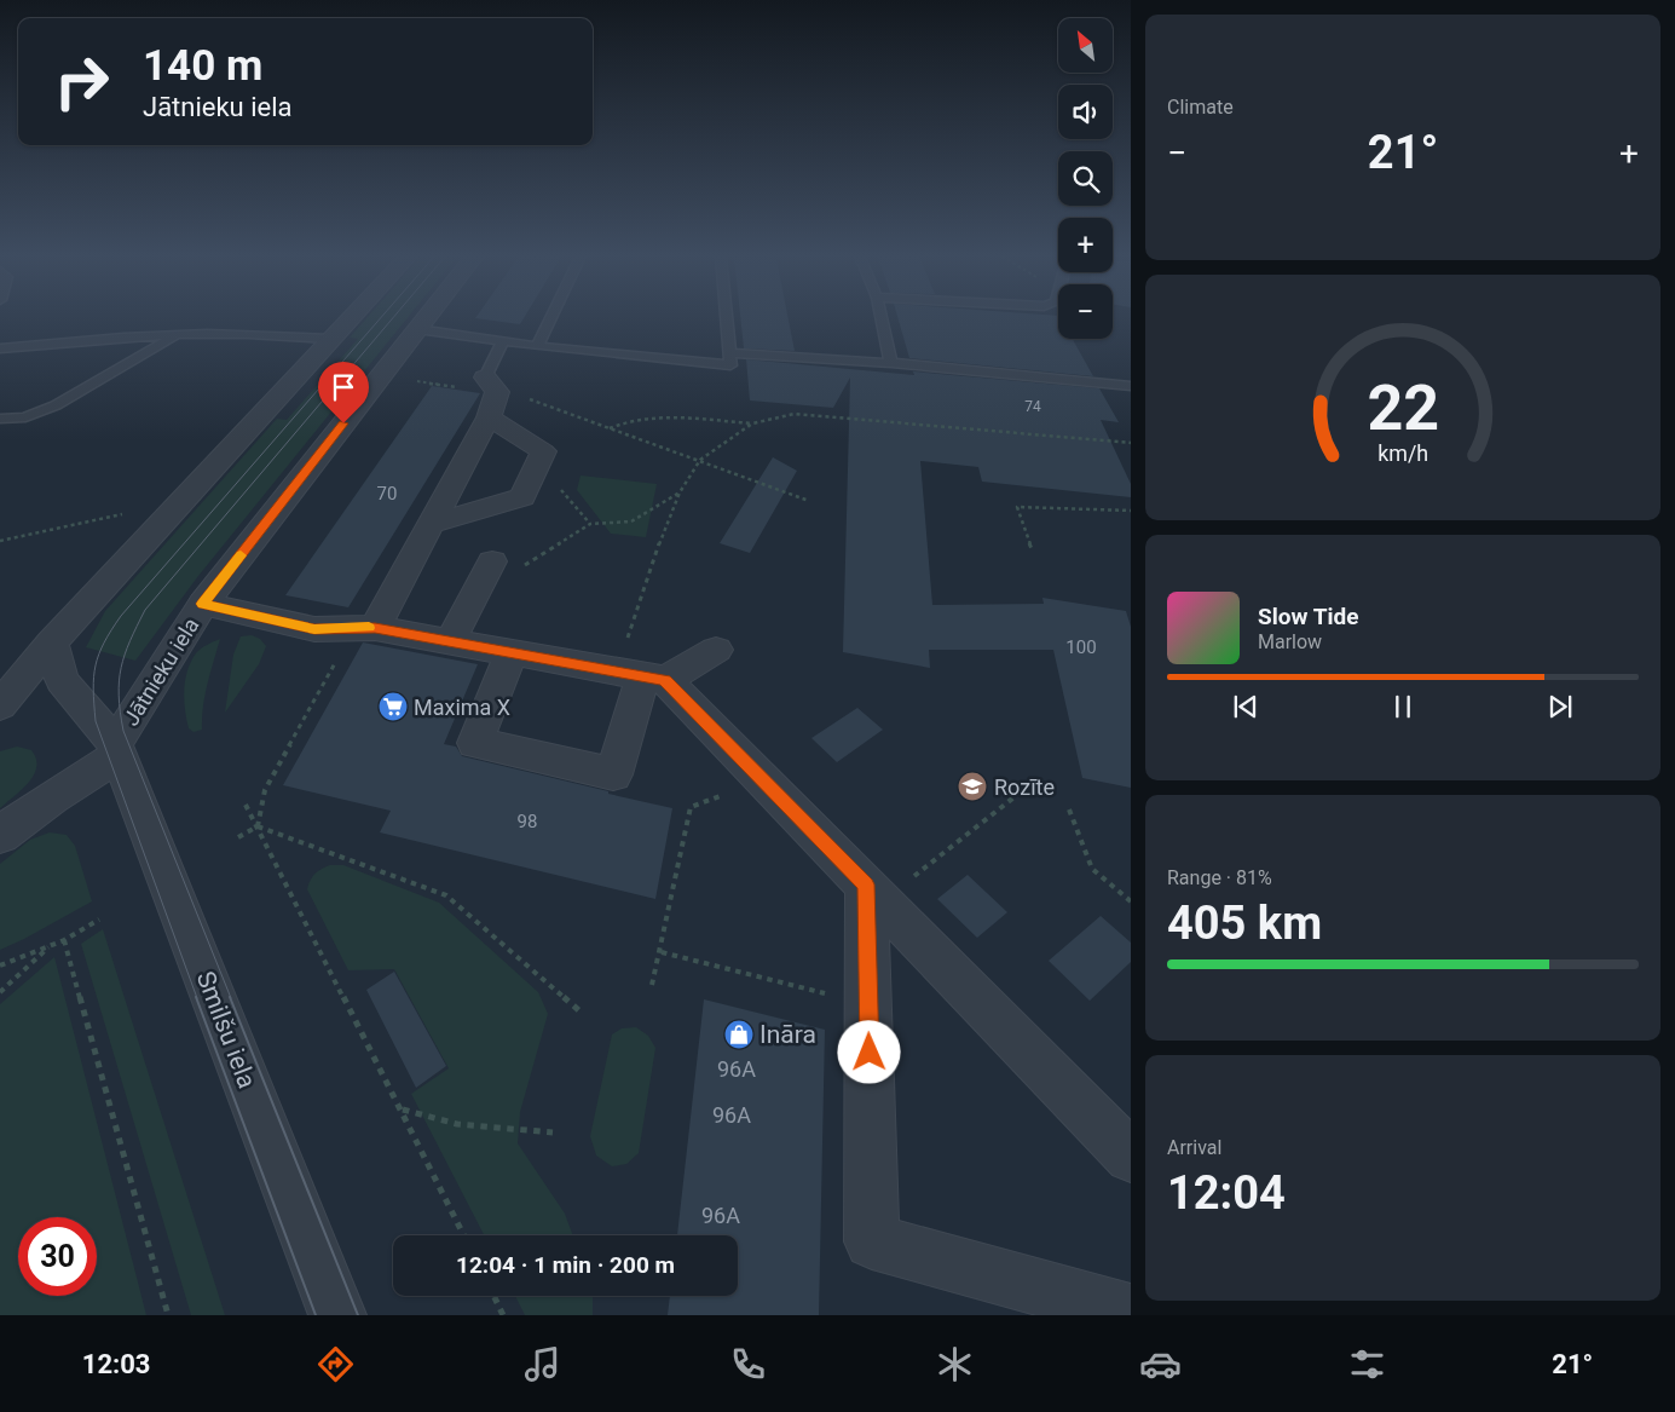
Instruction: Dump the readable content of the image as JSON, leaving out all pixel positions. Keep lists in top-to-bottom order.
{
  "streets": {
    "street": ["Jātnieku iela", "Smilšu iela"]
  },
  "crossings": [
    ["Jātnieku iela", "Smilšu iela"]
  ],
  "places": {
    "supermarket": ["Maxima X"],
    "school or university": ["Rozīte"],
    "shop": ["Ināra"]
  },
  "house_numbers": [
    "74",
    "70",
    "100",
    "98",
    "96A",
    "96A",
    "96A"
  ],
  "north": "top left",
  "page": {
    "tile": [
      "Climate",
      ["Range · 81%", "405 km"],
      ["Arrival", "12:04"]
    ],
    "map_buttons": ["+", "−"],
    "turn": ["140 m", "Jātnieku iela"],
    "heat": ["−", "21°", "+"],
    "song": ["Slow Tide", "Marlow"],
    "limit": "30",
    "trip": "12:04 · 1 min · 200 m",
    "tabs": ["12:03", "21°"],
    "gauge": ["22", "km/h"]
  }
}
